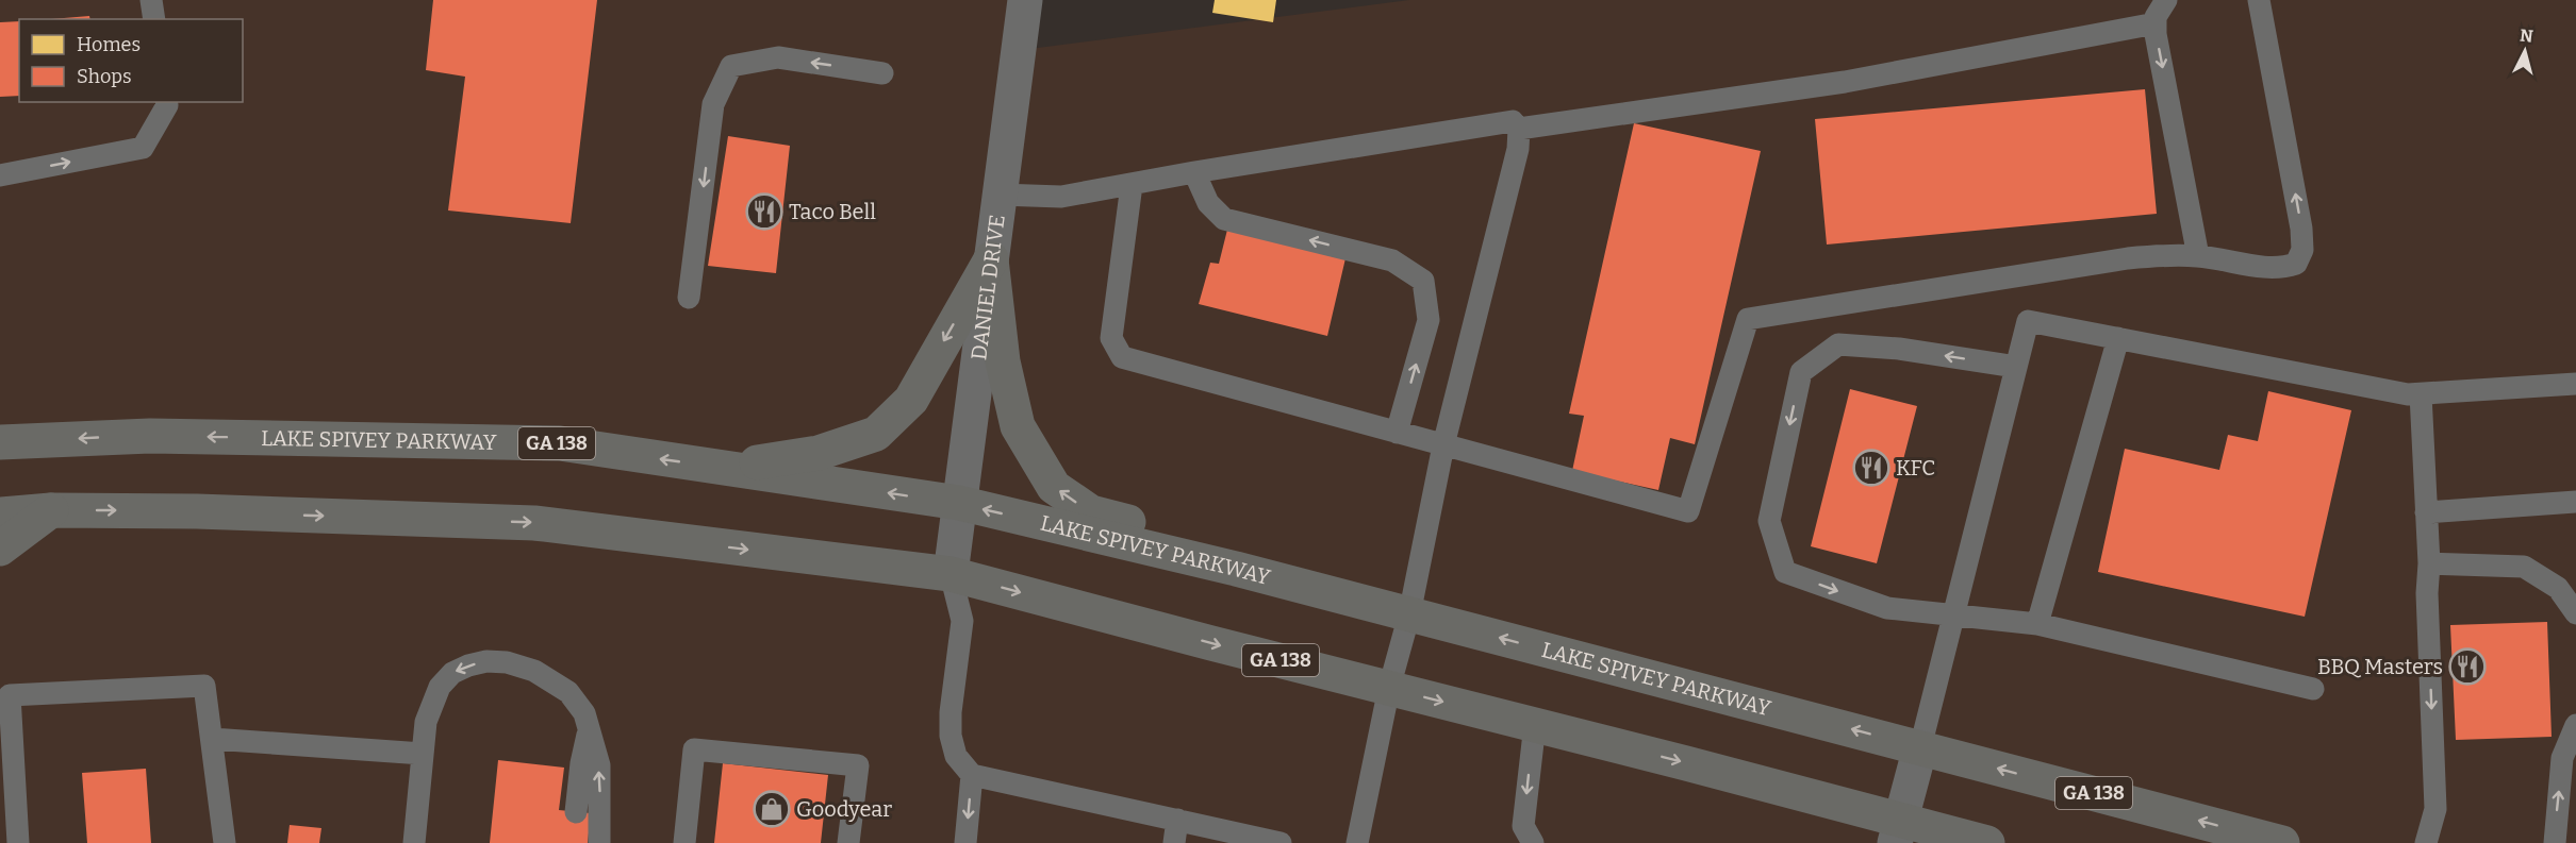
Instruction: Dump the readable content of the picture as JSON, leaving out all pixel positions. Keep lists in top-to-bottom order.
{
  "streets": {
    "highway": ["LAKE SPIVEY PARKWAY", "GA 138"],
    "street": ["DANIEL DRIVE"]
  },
  "crossings": [
    ["DANIEL DRIVE", "LAKE SPIVEY PARKWAY"],
    ["DANIEL DRIVE", "GA 138"]
  ],
  "places": {
    "restaurant": ["Taco Bell", "KFC", "BBQ Masters"],
    "shop": ["Goodyear"]
  },
  "legend": ["Homes", "Shops"],
  "north": "top"
}
